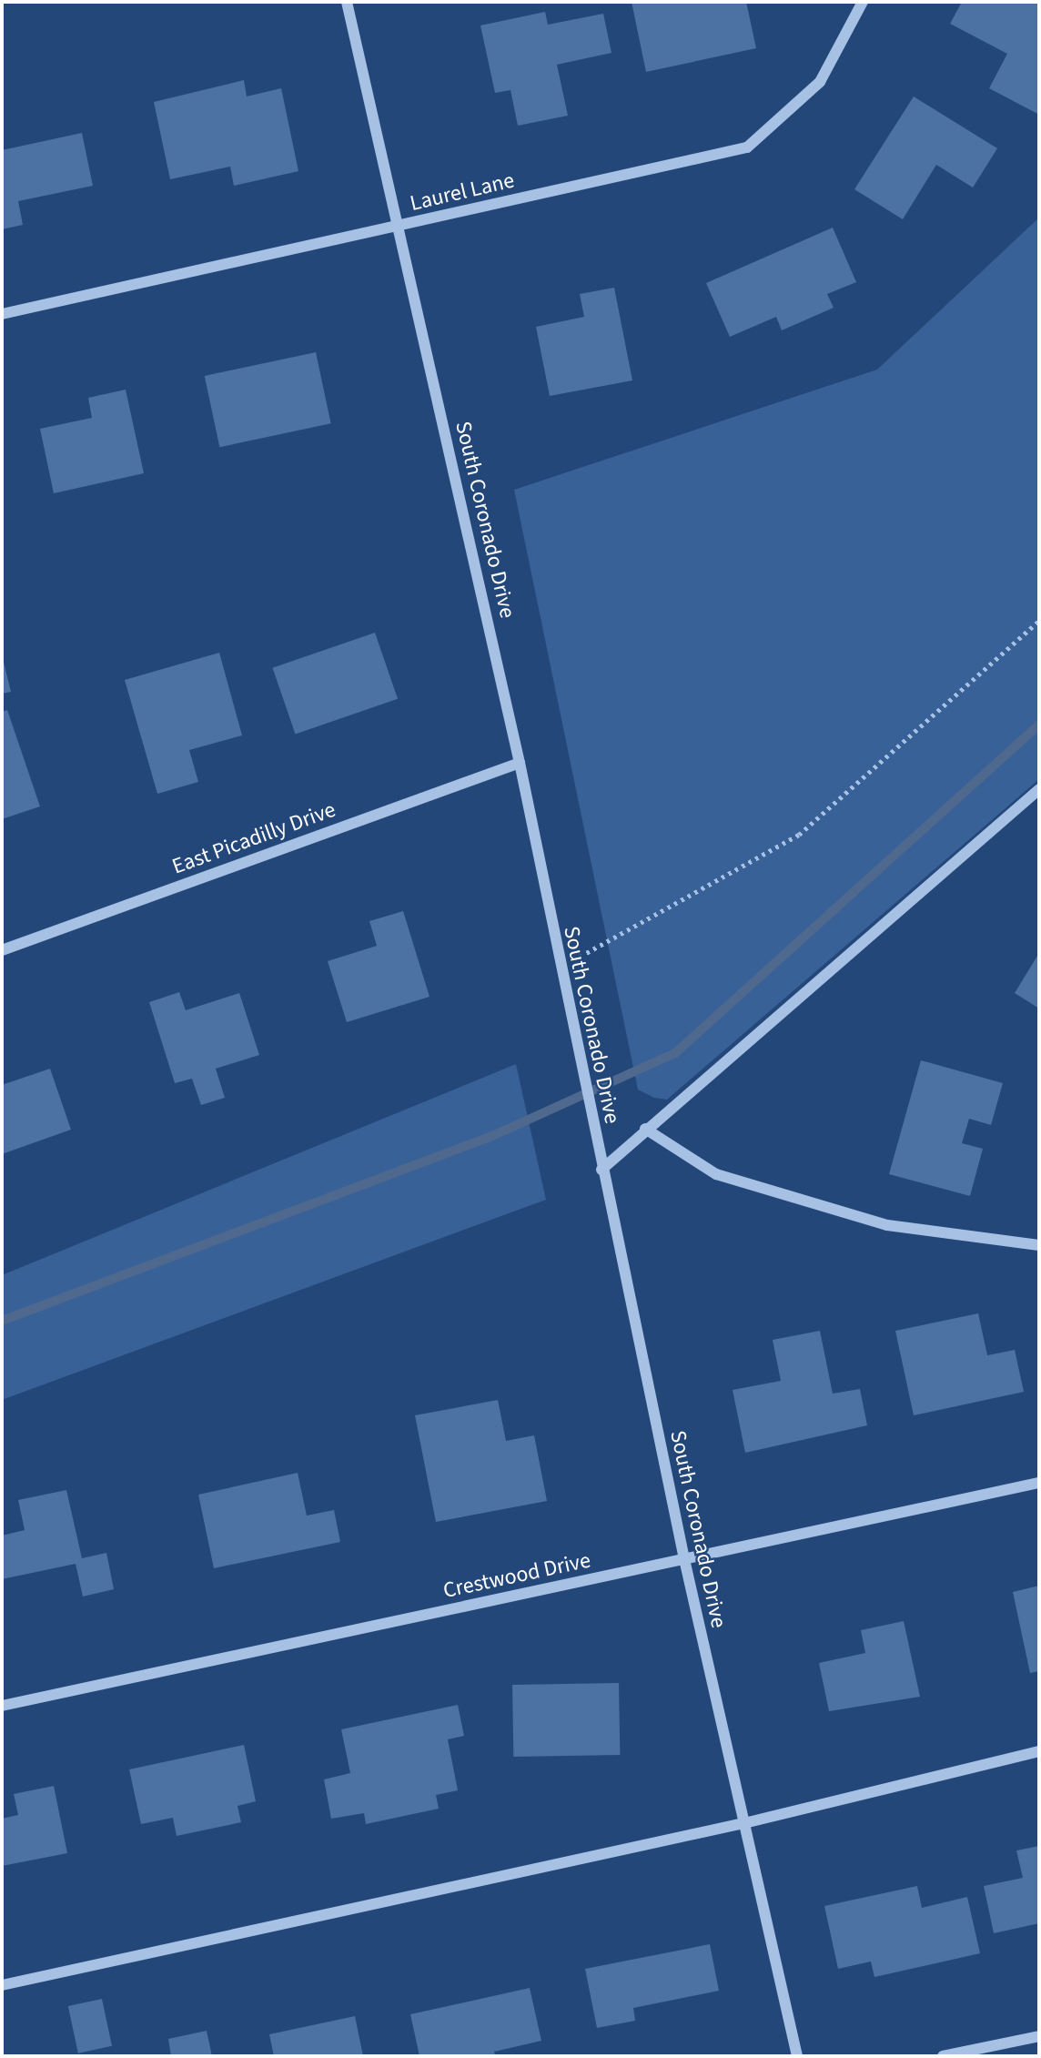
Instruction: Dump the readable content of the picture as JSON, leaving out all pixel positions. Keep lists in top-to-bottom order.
{
  "streets": {
    "street": [
      "Laurel Lane",
      "South Coronado Drive",
      "East Picadilly Drive",
      "Crestwood Drive"
    ]
  },
  "crossings": [
    ["Laurel Lane", "South Coronado Drive"],
    ["South Coronado Drive", "East Picadilly Drive"],
    ["South Coronado Drive", "Crestwood Drive"]
  ]
}
